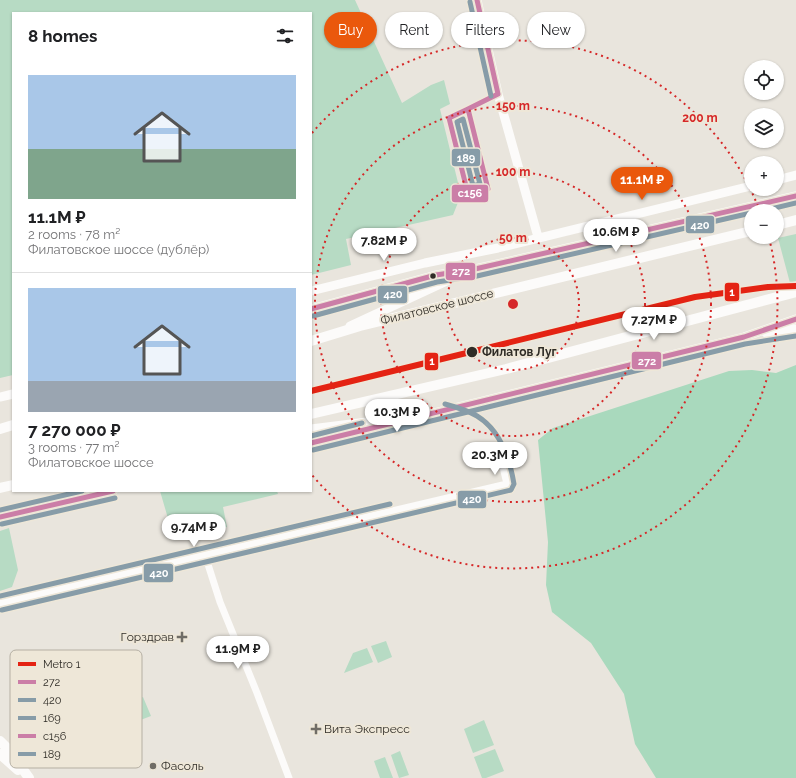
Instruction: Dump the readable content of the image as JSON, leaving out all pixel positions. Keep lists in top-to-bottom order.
{
  "streets": {
    "main road": ["Филатовское шоссе"]
  },
  "places": {
    "other": ["Филатов Луг", "Фасоль"],
    "health": ["Горздрав", "Вита Экспресс"]
  },
  "lines": [
    "transit line с156",
    "transit line 189",
    "transit line 272",
    "transit line 420",
    "metro line 1",
    "transit line 169"
  ],
  "legend": [
    "Metro 1",
    "272",
    "420",
    "169",
    "с156",
    "189"
  ],
  "page": {
    "chip": [
      "Buy",
      "Rent",
      "Filters",
      "New"
    ],
    "heading": "8 homes",
    "map_buttons": ["+", "−"],
    "list": [
      {
        "name": "11.1M ₽",
        "note": "2 rooms · 78 m² · Филатовское шоссе (дублёр)"
      },
      {
        "name": "7 270 000 ₽",
        "note": "3 rooms · 77 m² · Филатовское шоссе"
      }
    ],
    "price": [
      "11.1M ₽",
      "10.6M ₽",
      "7.82M ₽",
      "7.27M ₽",
      "10.3M ₽",
      "20.3M ₽",
      "9.74M ₽",
      "11.9M ₽"
    ]
  },
  "rings": [
    "150 m",
    "200 m",
    "100 m",
    "50 m"
  ]
}
